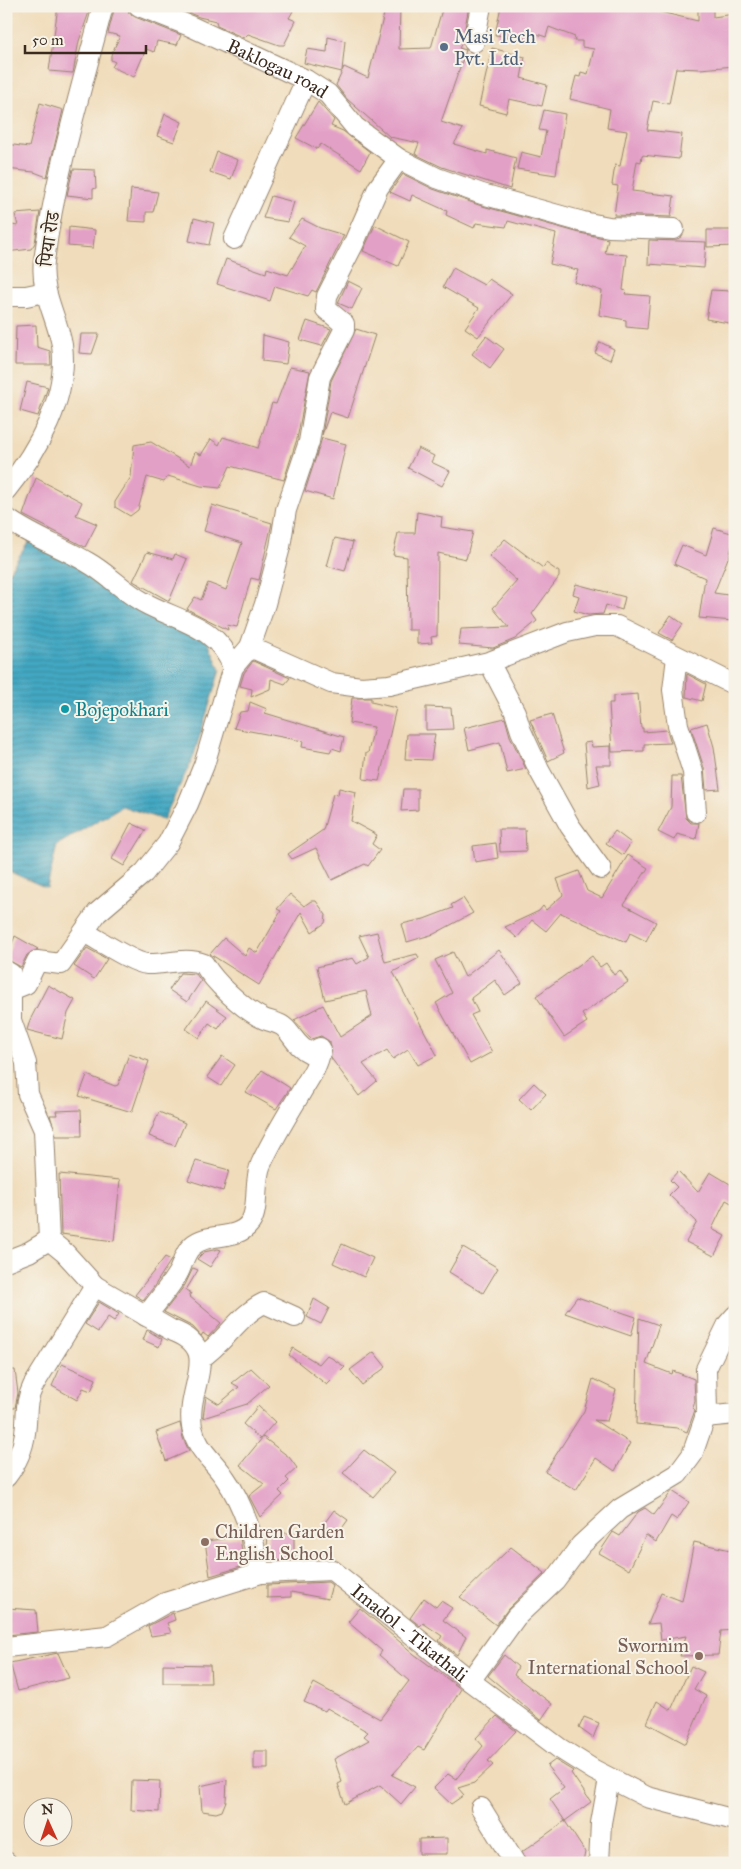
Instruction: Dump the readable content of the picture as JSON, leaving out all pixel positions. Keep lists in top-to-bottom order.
{
  "streets": {
    "street": ["Baklogau road", "पिया रोड", "Imadol - Tikathali"]
  },
  "places": [
    "Masi Tech Pvt. Ltd.",
    "Bojepokhari",
    "Children Garden English School",
    "Swornim International School"
  ],
  "scale_bar": "50 m",
  "north": "top"
}
